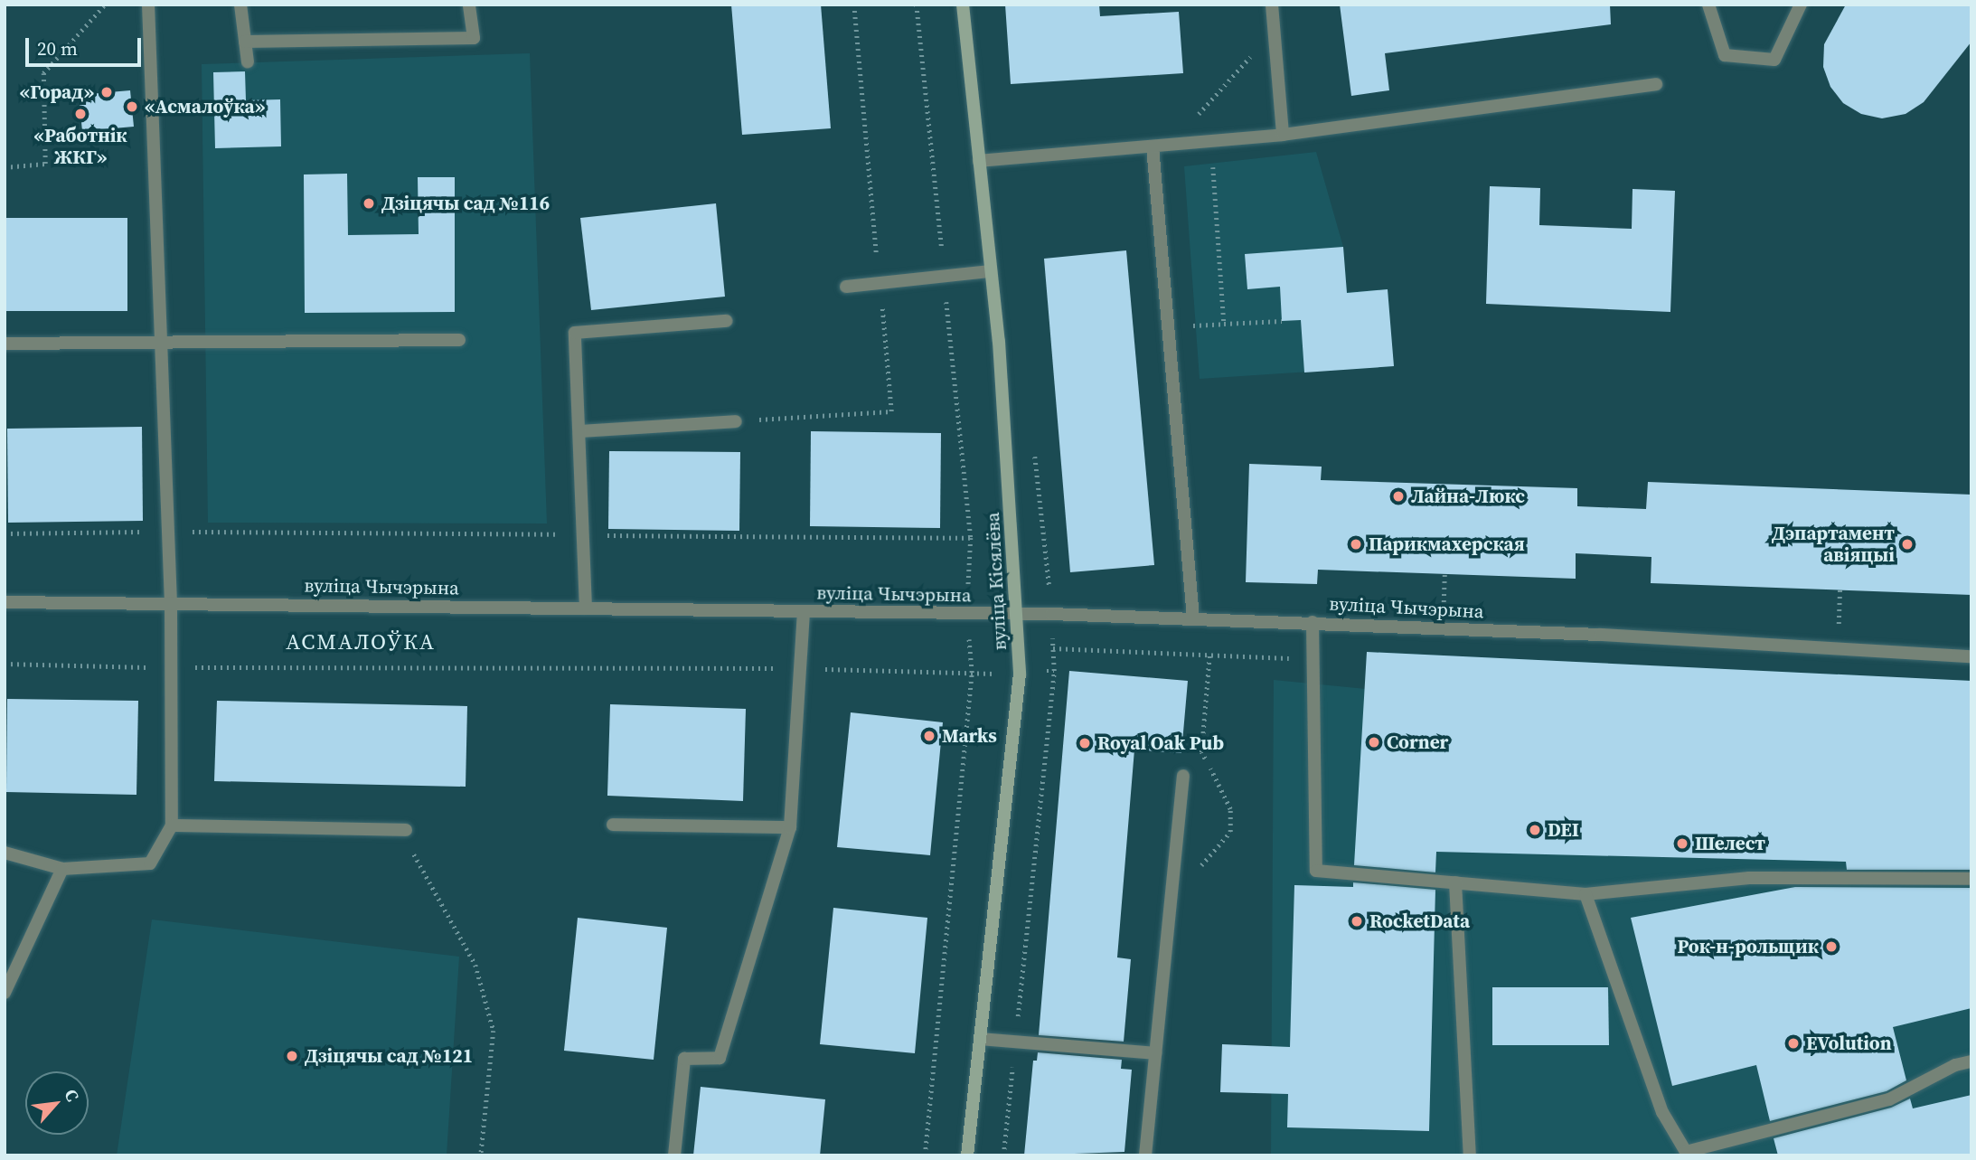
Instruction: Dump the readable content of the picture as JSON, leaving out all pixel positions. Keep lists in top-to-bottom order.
{
  "streets": {
    "street": ["вуліца Кісялёва", "вуліца Чычэрына"]
  },
  "crossings": [
    ["вуліца Кісялёва", "вуліца Чычэрына"]
  ],
  "districts": ["АСМАЛОЎКА"],
  "places": [
    "«Горад»",
    "«Асмалоўка»",
    "«Работнік ЖКГ»",
    "Дзіцячы сад №116",
    "Лайна-Люкс",
    "Парикмахерская",
    "Дэпартамент авіяцыі",
    "Marks",
    "Corner",
    "Royal Oak Pub",
    "DEI",
    "Шелест",
    "RocketData",
    "Рок-н-рольщик",
    "EVolution",
    "Дзіцячы сад №121"
  ],
  "scale_bar": "20 m",
  "north": "top right"
}
